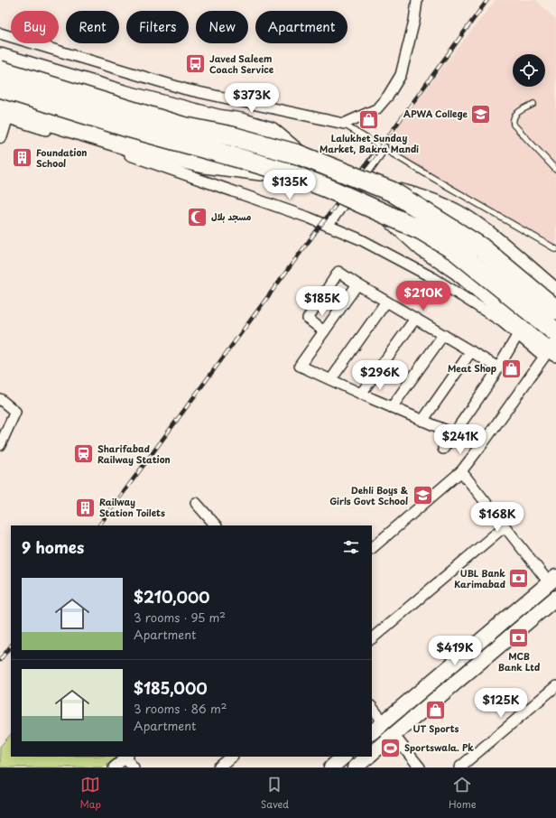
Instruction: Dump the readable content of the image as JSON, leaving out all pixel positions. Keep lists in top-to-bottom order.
{
  "places": {
    "bus stop": ["Javed Saleem Coach Service"],
    "school or university": ["APWA College", "Dehli Boys & Girls Govt School"],
    "shop": ["Lalukhet Sunday Market, Bakra Mandi", "Meat Shop", "UT Sports"],
    "building": ["Foundation School", "Railway Station Toilets"],
    "mosque": ["مسجد بلال"],
    "station": ["Sharifabad Railway Station"],
    "bank": ["UBL Bank Karimabad", "MCB Bank Ltd"],
    "sports": ["Sportswala. Pk"]
  },
  "page": {
    "chip": [
      "Buy",
      "Rent",
      "Filters",
      "New",
      "Apartment"
    ],
    "price": [
      "$373K",
      "$135K",
      "$210K",
      "$185K",
      "$296K",
      "$241K",
      "$168K",
      "$419K",
      "$125K"
    ],
    "heading": "9 homes",
    "list": [
      {
        "name": "$210,000",
        "note": "3 rooms · 95 m² · Apartment"
      },
      {
        "name": "$185,000",
        "note": "3 rooms · 86 m² · Apartment"
      }
    ],
    "tabs": ["Map", "Saved", "Home"]
  }
}
